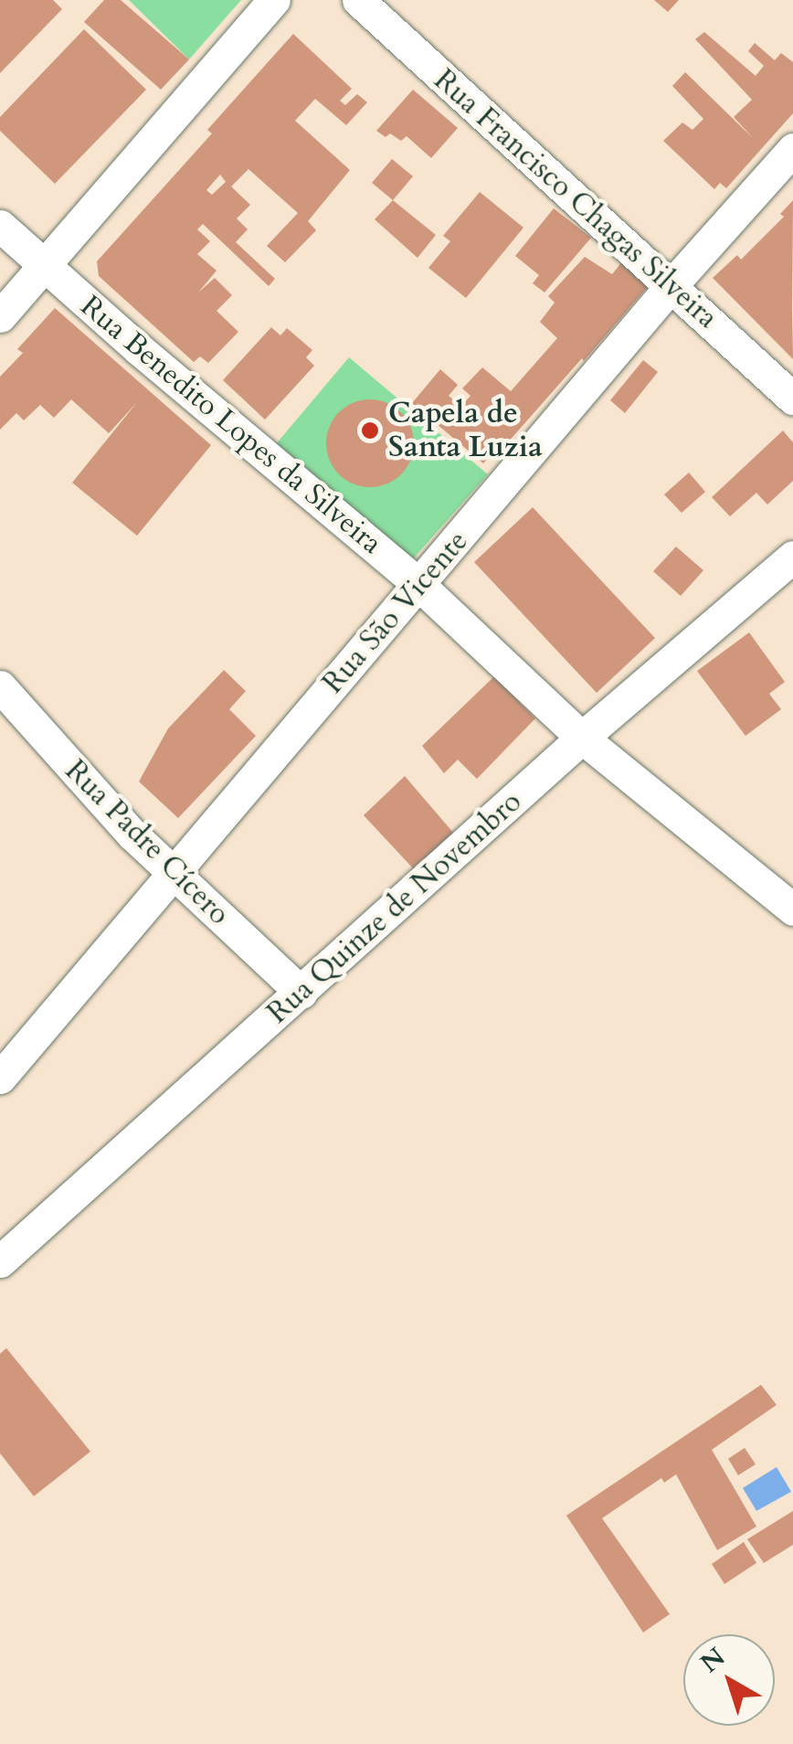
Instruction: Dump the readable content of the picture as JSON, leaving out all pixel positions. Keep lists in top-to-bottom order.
{
  "streets": {
    "street": [
      "Rua Francisco Chagas Silveira",
      "Rua Benedito Lopes da Silveira",
      "Rua São Vicente",
      "Rua Padre Cícero",
      "Rua Quinze de Novembro"
    ]
  },
  "crossings": [
    ["Rua Francisco Chagas Silveira", "Rua São Vicente"],
    ["Rua Benedito Lopes da Silveira", "Rua São Vicente"],
    ["Rua Benedito Lopes da Silveira", "Rua Quinze de Novembro"],
    ["Rua São Vicente", "Rua Padre Cícero"],
    ["Rua Padre Cícero", "Rua Quinze de Novembro"]
  ],
  "places": ["Capela de Santa Luzia"],
  "north": "top left"
}
